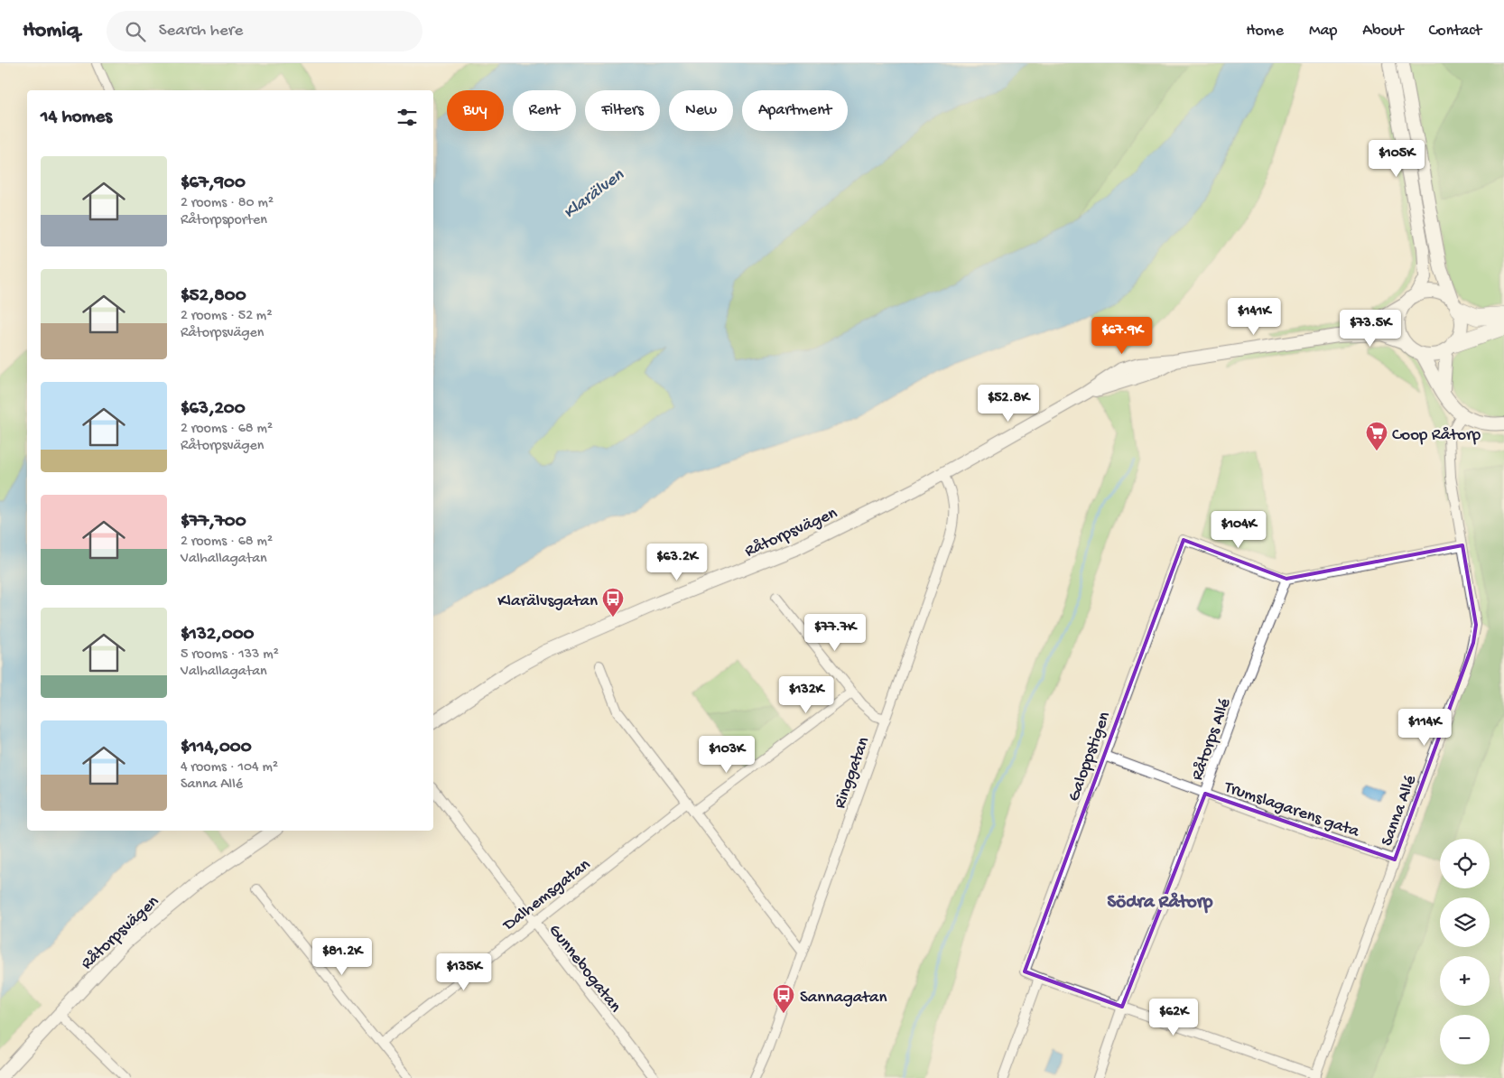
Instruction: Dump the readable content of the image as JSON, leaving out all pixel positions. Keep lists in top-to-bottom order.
{
  "streets": {
    "street": [
      "Råtorpsvägen",
      "Råtorps Allé",
      "Galoppstigen",
      "Ringgatan",
      "Trumslagarens gata",
      "Sanna Allé",
      "Dalhemsgatan",
      "Gunnebogatan"
    ]
  },
  "crossings": [
    ["Råtorpsvägen", "Ringgatan"],
    ["Råtorps Allé", "Galoppstigen"],
    ["Råtorps Allé", "Trumslagarens gata"],
    ["Galoppstigen", "Trumslagarens gata"],
    ["Trumslagarens gata", "Sanna Allé"],
    ["Dalhemsgatan", "Gunnebogatan"]
  ],
  "districts": ["Södra Råtorp"],
  "water": ["Klarälven"],
  "places": {
    "supermarket": ["Coop Råtorp"],
    "bus stop": ["Klarälvsgatan", "Sannagatan"]
  },
  "page": {
    "header": "Homiq",
    "search": "Search here",
    "nav": [
      "Home",
      "Map",
      "About",
      "Contact"
    ],
    "chip": [
      "Buy",
      "Rent",
      "Filters",
      "New",
      "Apartment"
    ],
    "heading": "14 homes",
    "price": [
      "$105K",
      "$141K",
      "$73.5K",
      "$67.9K",
      "$52.8K",
      "$104K",
      "$63.2K",
      "$77.7K",
      "$132K",
      "$114K",
      "$103K",
      "$81.2K",
      "$135K",
      "$62K"
    ],
    "list": [
      {
        "name": "$67,900",
        "note": "2 rooms · 80 m² · Råtorpsporten"
      },
      {
        "name": "$52,800",
        "note": "2 rooms · 52 m² · Råtorpsvägen"
      },
      {
        "name": "$63,200",
        "note": "2 rooms · 68 m² · Råtorpsvägen"
      },
      {
        "name": "$77,700",
        "note": "2 rooms · 68 m² · Valhallagatan"
      },
      {
        "name": "$132,000",
        "note": "5 rooms · 133 m² · Valhallagatan"
      },
      {
        "name": "$114,000",
        "note": "4 rooms · 104 m² · Sanna Allé"
      }
    ],
    "map_buttons": ["+", "−"]
  }
}
